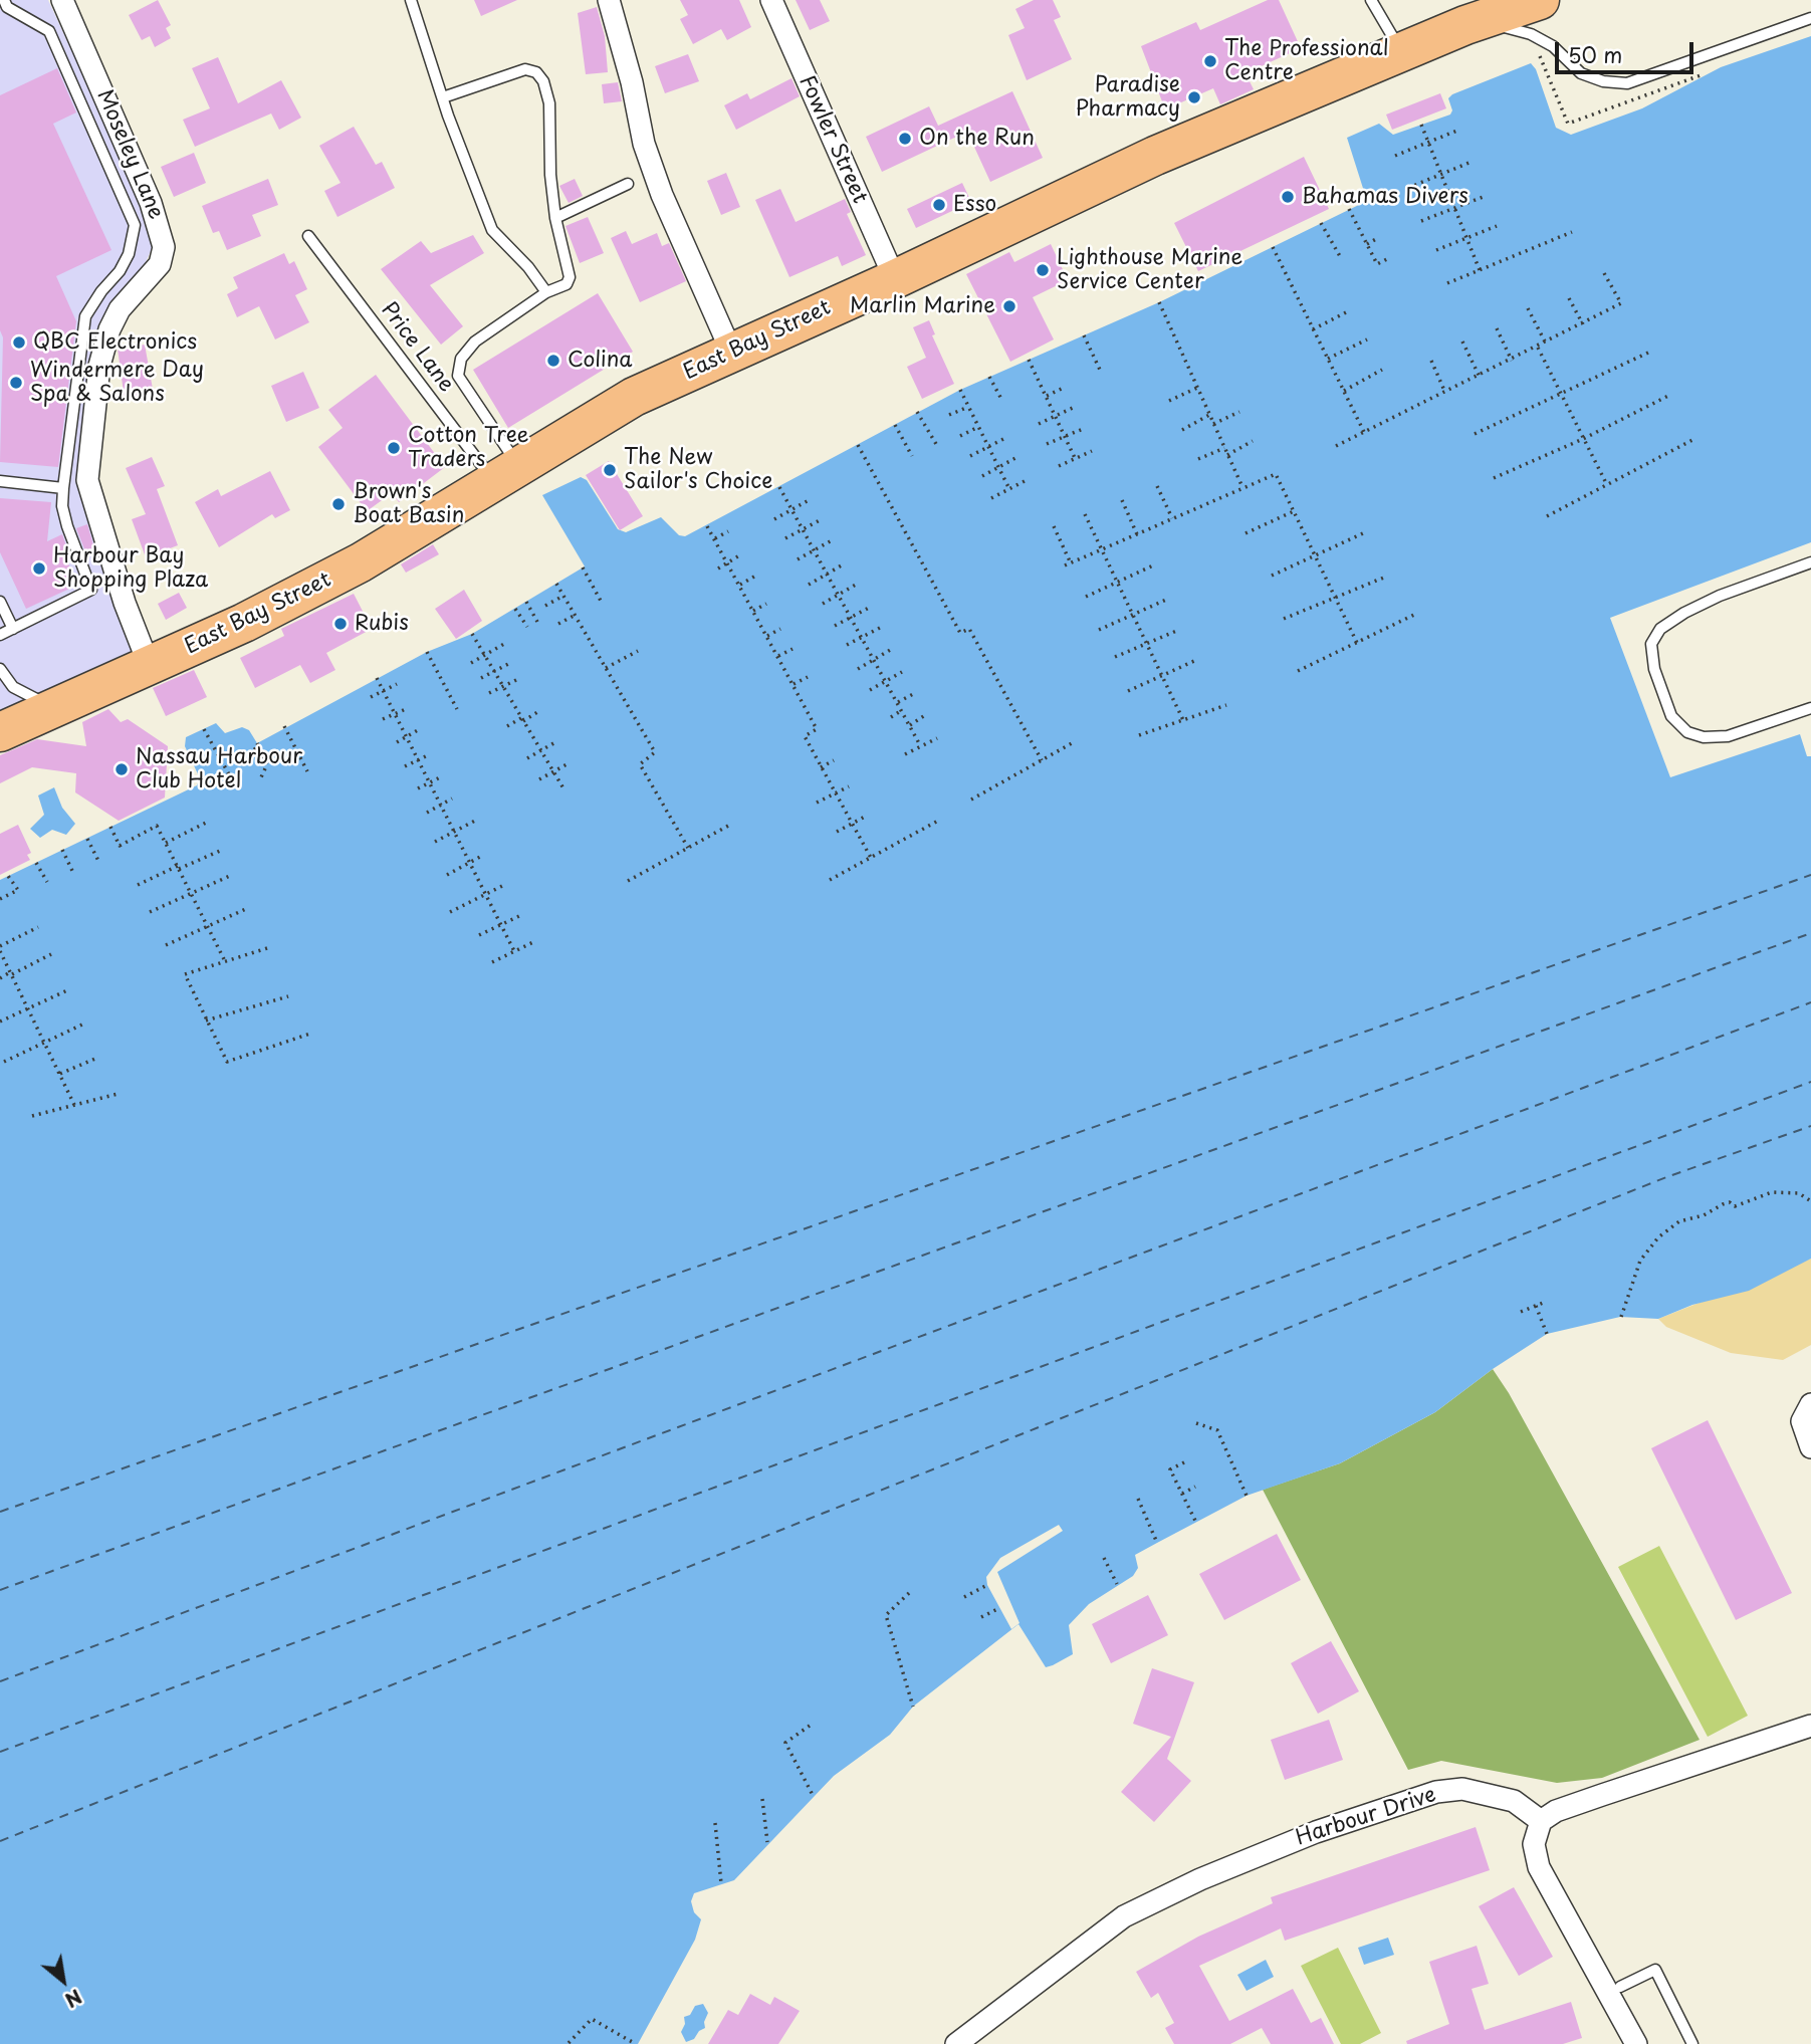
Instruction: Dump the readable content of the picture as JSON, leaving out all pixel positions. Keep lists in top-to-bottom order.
{
  "streets": {
    "highway": ["East Bay Street"],
    "street": ["Fowler Street", "Moseley Lane", "Harbour Drive"],
    "lane": ["Price Lane"]
  },
  "crossings": [
    ["Fowler Street", "East Bay Street"],
    ["Moseley Lane", "East Bay Street"],
    ["East Bay Street", "Price Lane"]
  ],
  "places": [
    "The Professional Centre",
    "Paradise Pharmacy",
    "On the Run",
    "Bahamas Divers",
    "Esso",
    "Lighthouse Marine Service Center",
    "Marlin Marine",
    "QBC Electronics",
    "Colina",
    "Windermere Day Spa & Salons",
    "Cotton Tree Traders",
    "The New Sailor's Choice",
    "Brown's Boat Basin",
    "Harbour Bay Shopping Plaza",
    "Rubis",
    "Nassau Harbour Club Hotel"
  ],
  "scale_bar": "50 m",
  "north": "bottom right"
}
